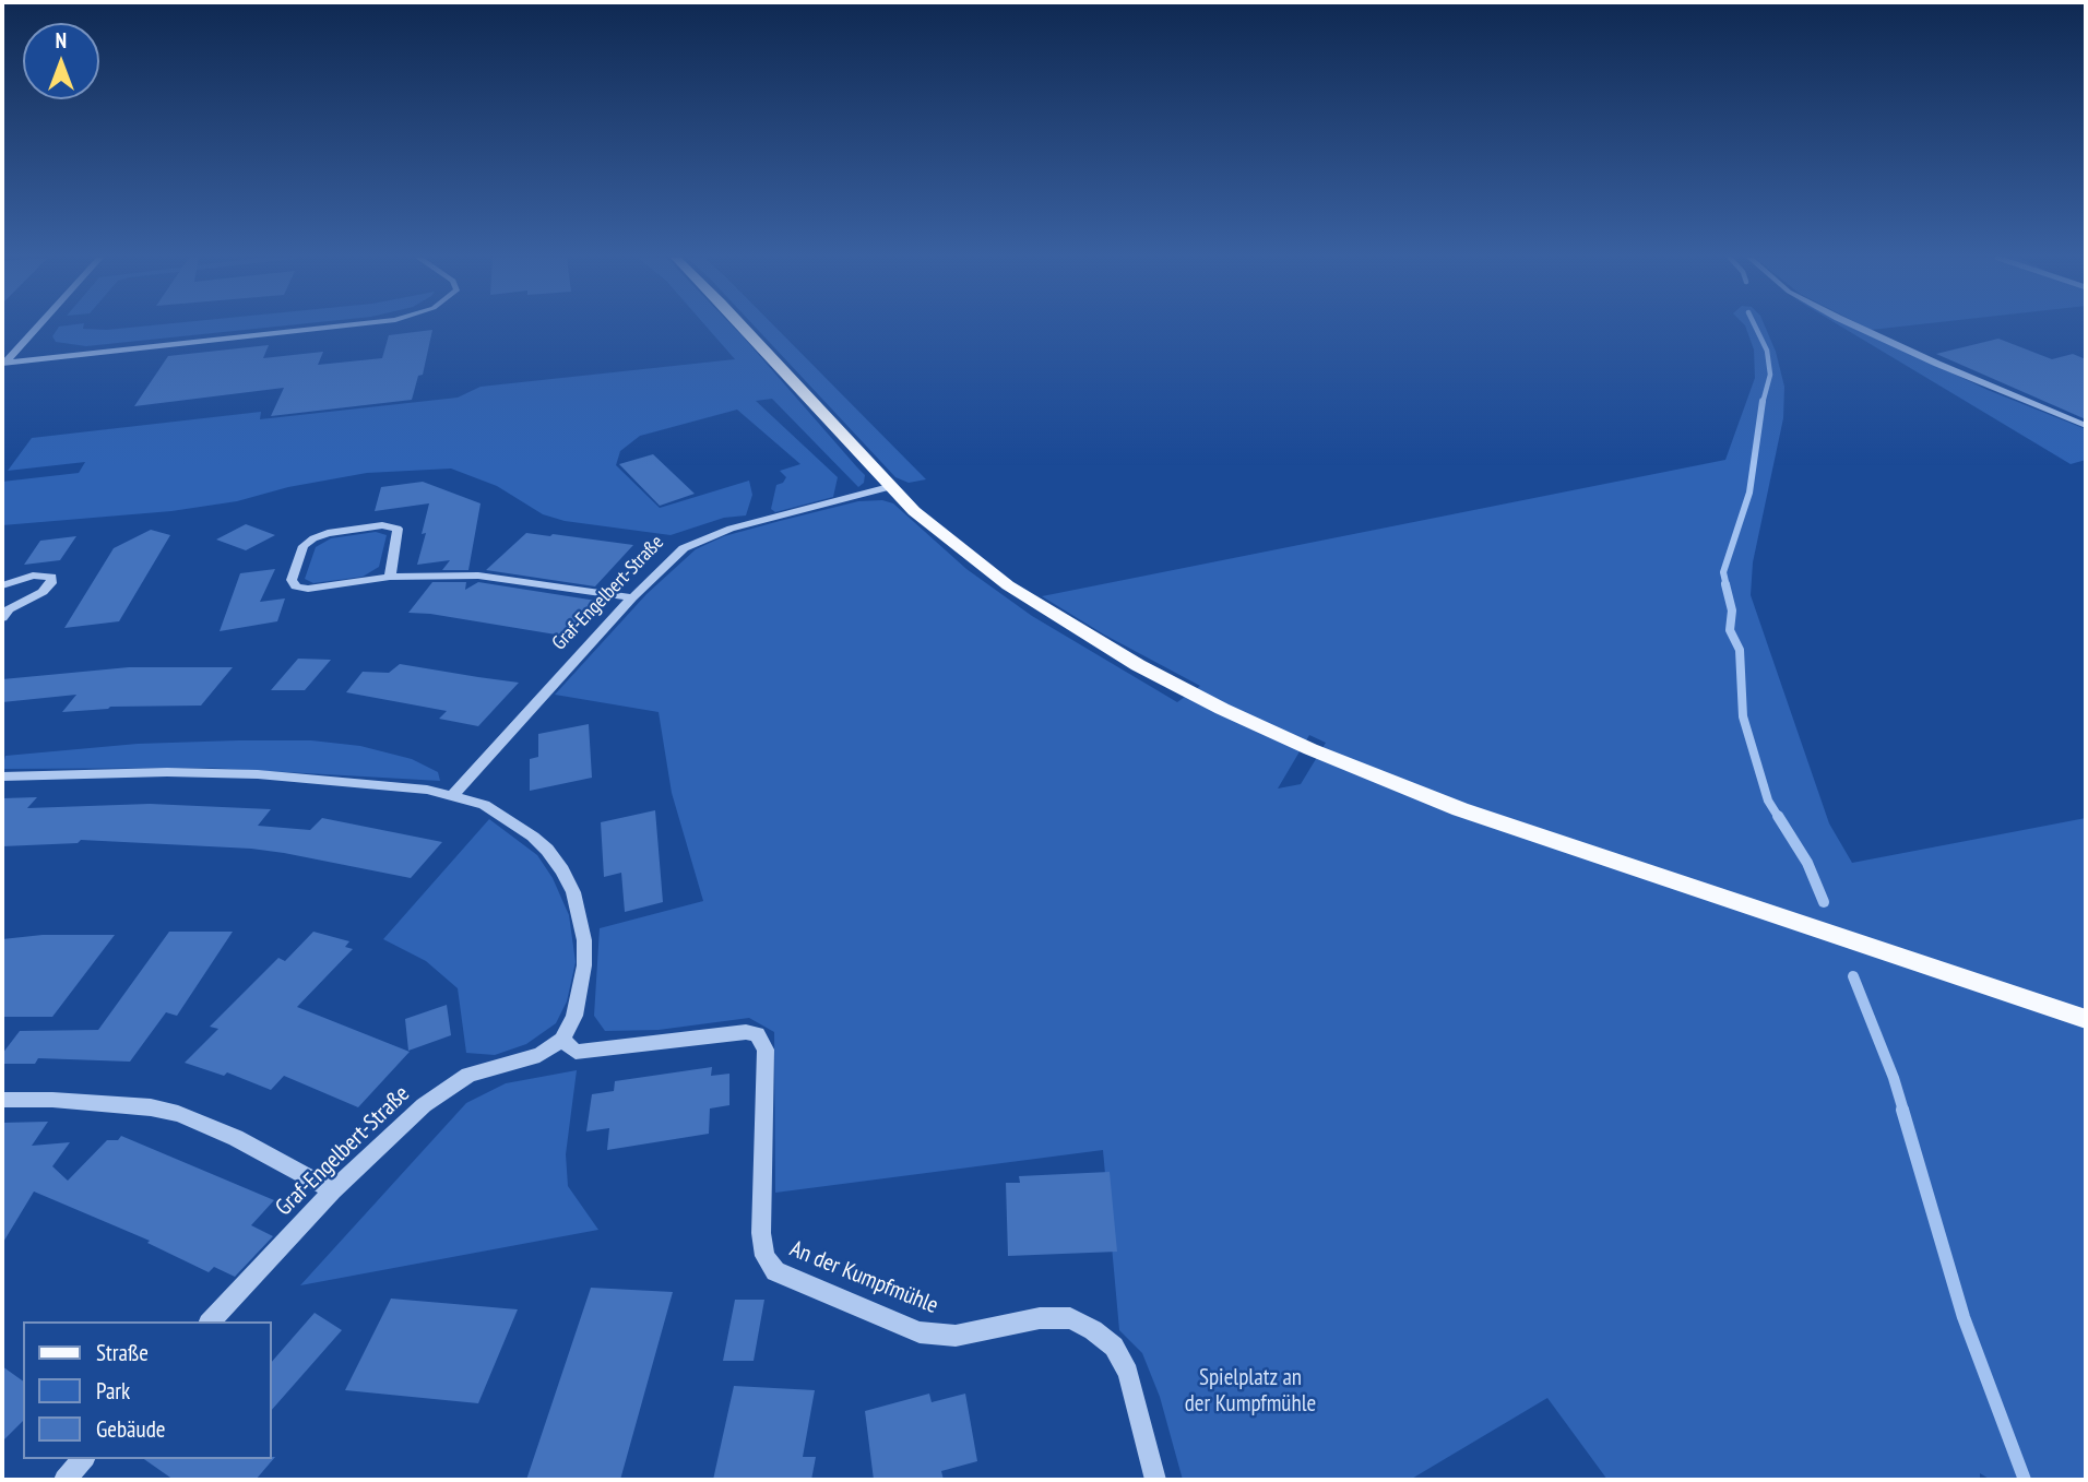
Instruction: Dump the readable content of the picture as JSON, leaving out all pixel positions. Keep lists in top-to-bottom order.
{
  "streets": {
    "street": ["Graf-Engelbert-Straße", "An der Kumpfmühle"]
  },
  "crossings": [
    ["Graf-Engelbert-Straße", "An der Kumpfmühle"]
  ],
  "parks": ["Spielplatz an der Kumpfmühle"],
  "legend": ["Straße", "Park", "Gebäude"],
  "north": "top"
}
